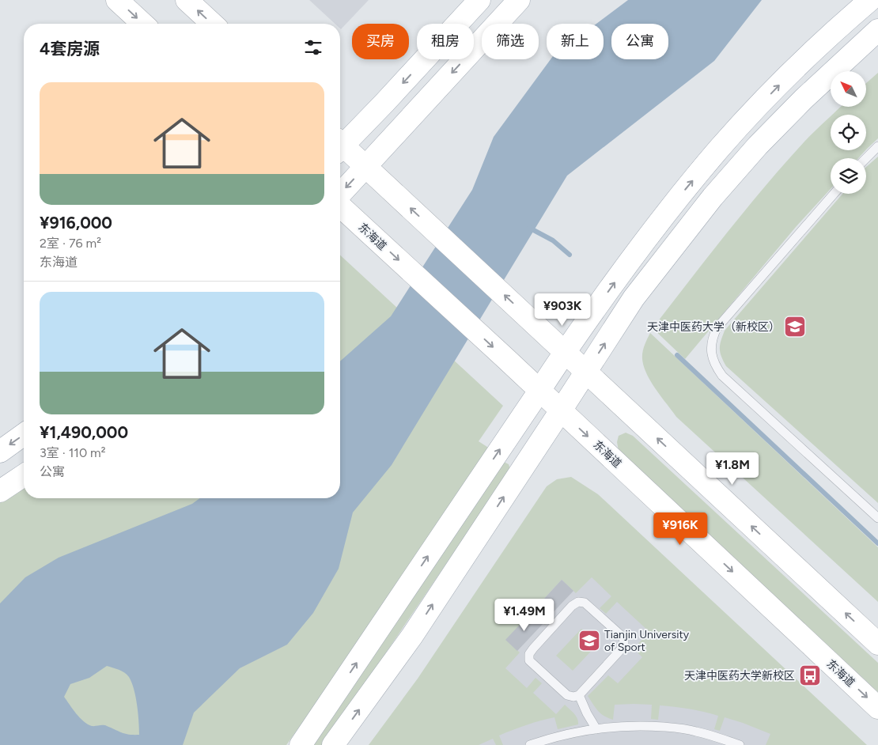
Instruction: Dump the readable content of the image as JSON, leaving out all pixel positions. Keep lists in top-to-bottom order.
{
  "streets": {
    "main road": ["东海道"]
  },
  "places": {
    "school or university": ["天津中医药大学（新校区）", "Tianjin University of Sport"],
    "bus stop": ["天津中医药大学新校区"]
  },
  "north": "top left",
  "page": {
    "chip": [
      "买房",
      "租房",
      "筛选",
      "新上",
      "公寓"
    ],
    "heading": "4套房源",
    "list": [
      {
        "name": "¥916,000",
        "note": "2室 · 76 m² · 东海道"
      },
      {
        "name": "¥1,490,000",
        "note": "3室 · 110 m² · 公寓"
      }
    ],
    "price": [
      "¥903K",
      "¥1.8M",
      "¥916K",
      "¥1.49M"
    ]
  }
}
